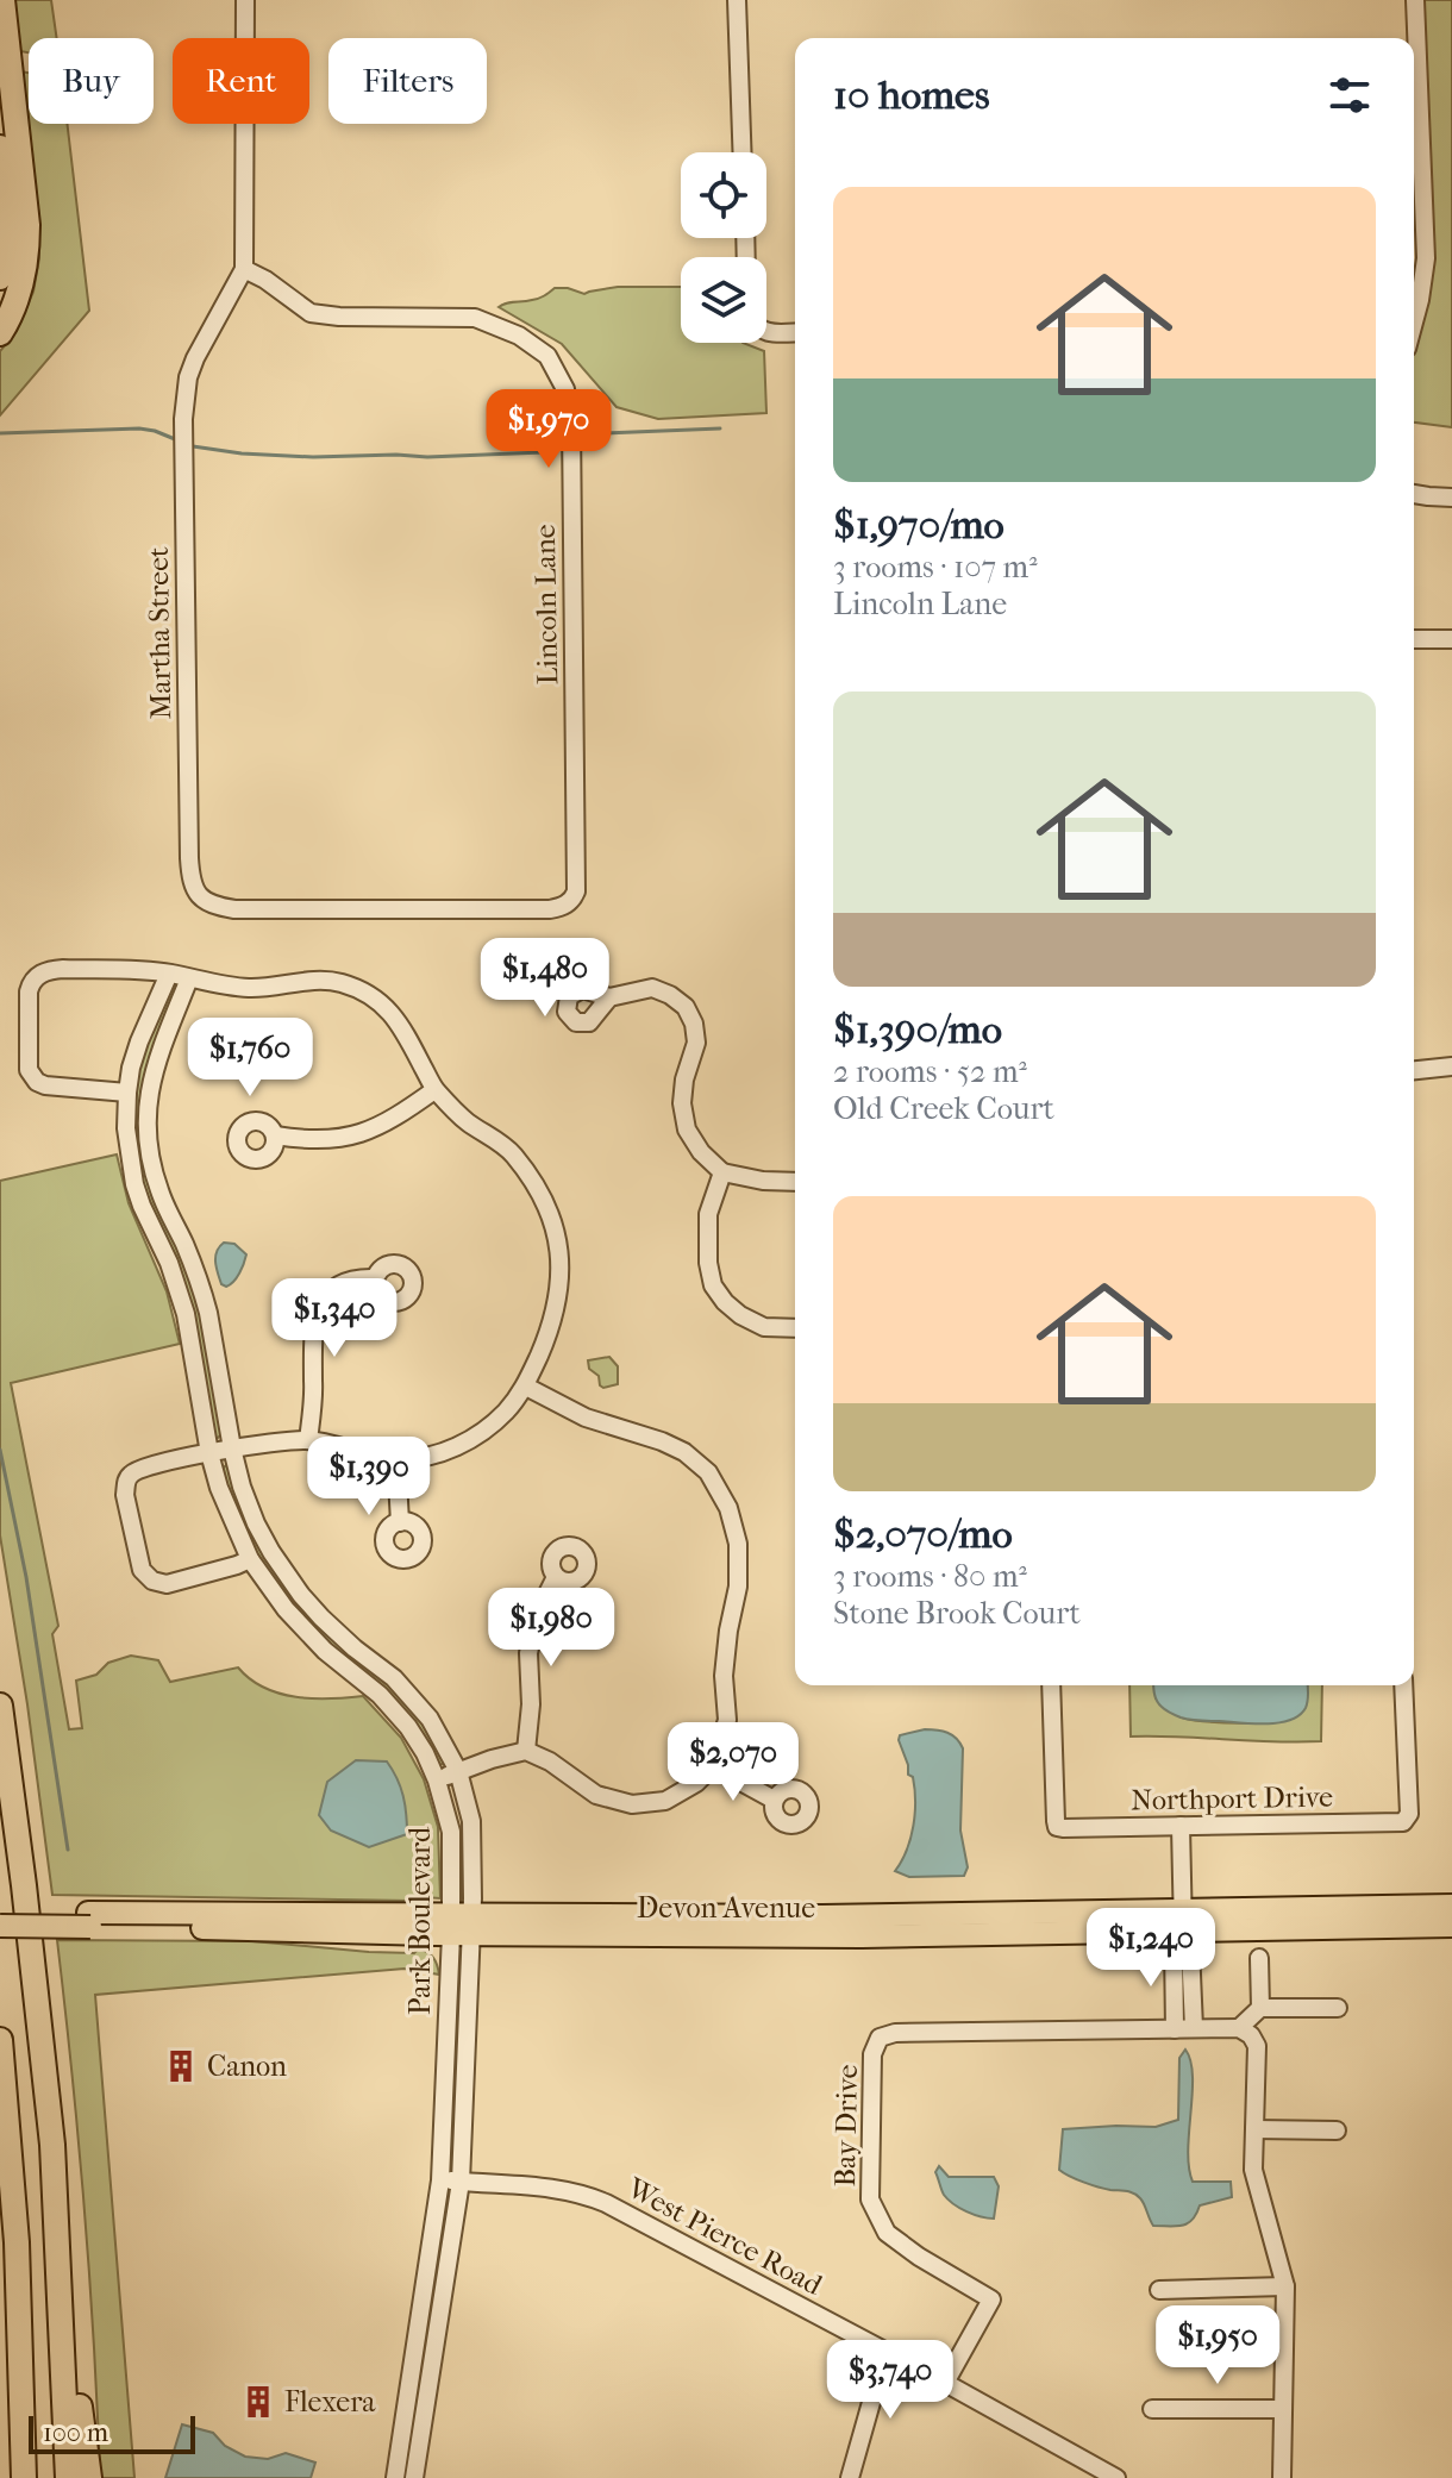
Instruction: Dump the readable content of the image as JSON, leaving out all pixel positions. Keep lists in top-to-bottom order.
{
  "streets": {
    "main road": ["Devon Avenue"],
    "street": [
      "Lincoln Lane",
      "Martha Street",
      "Northport Drive",
      "Park Boulevard",
      "Bay Drive",
      "West Pierce Road"
    ]
  },
  "crossings": [
    ["Lincoln Lane", "Martha Street"],
    ["Devon Avenue", "Park Boulevard"],
    ["Park Boulevard", "West Pierce Road"],
    ["Bay Drive", "West Pierce Road"]
  ],
  "places": {
    "building": ["Canon", "Flexera"]
  },
  "scale_bar": "100 m",
  "page": {
    "chip": ["Buy", "Rent", "Filters"],
    "heading": "10 homes",
    "list": [
      {
        "name": "$1,970/mo",
        "note": "3 rooms · 107 m² · Lincoln Lane"
      },
      {
        "name": "$1,390/mo",
        "note": "2 rooms · 52 m² · Old Creek Court"
      },
      {
        "name": "$2,070/mo",
        "note": "3 rooms · 80 m² · Stone Brook Court"
      }
    ],
    "price": [
      "$1,970",
      "$1,480",
      "$1,760",
      "$1,340",
      "$1,390",
      "$1,980",
      "$2,070",
      "$1,240",
      "$1,950",
      "$3,740"
    ],
    "scale": "100 m"
  }
}
